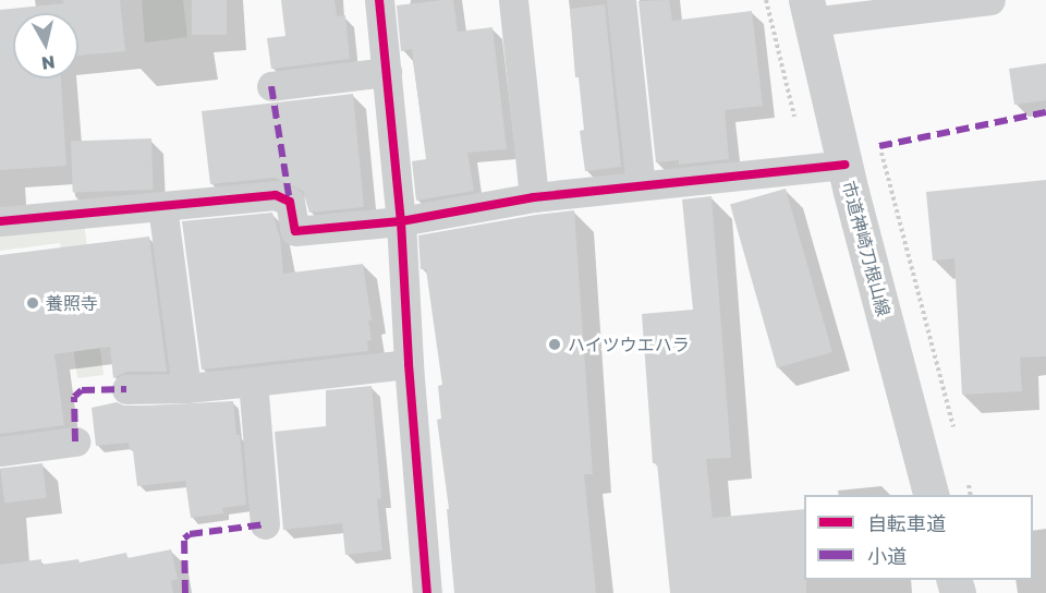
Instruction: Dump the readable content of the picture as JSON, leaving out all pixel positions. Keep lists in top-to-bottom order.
{
  "streets": {
    "street": ["市道神崎刀根山線"]
  },
  "places": ["養照寺", "ハイツウエハラ"],
  "legend": ["自転車道", "小道"],
  "north": "bottom"
}
